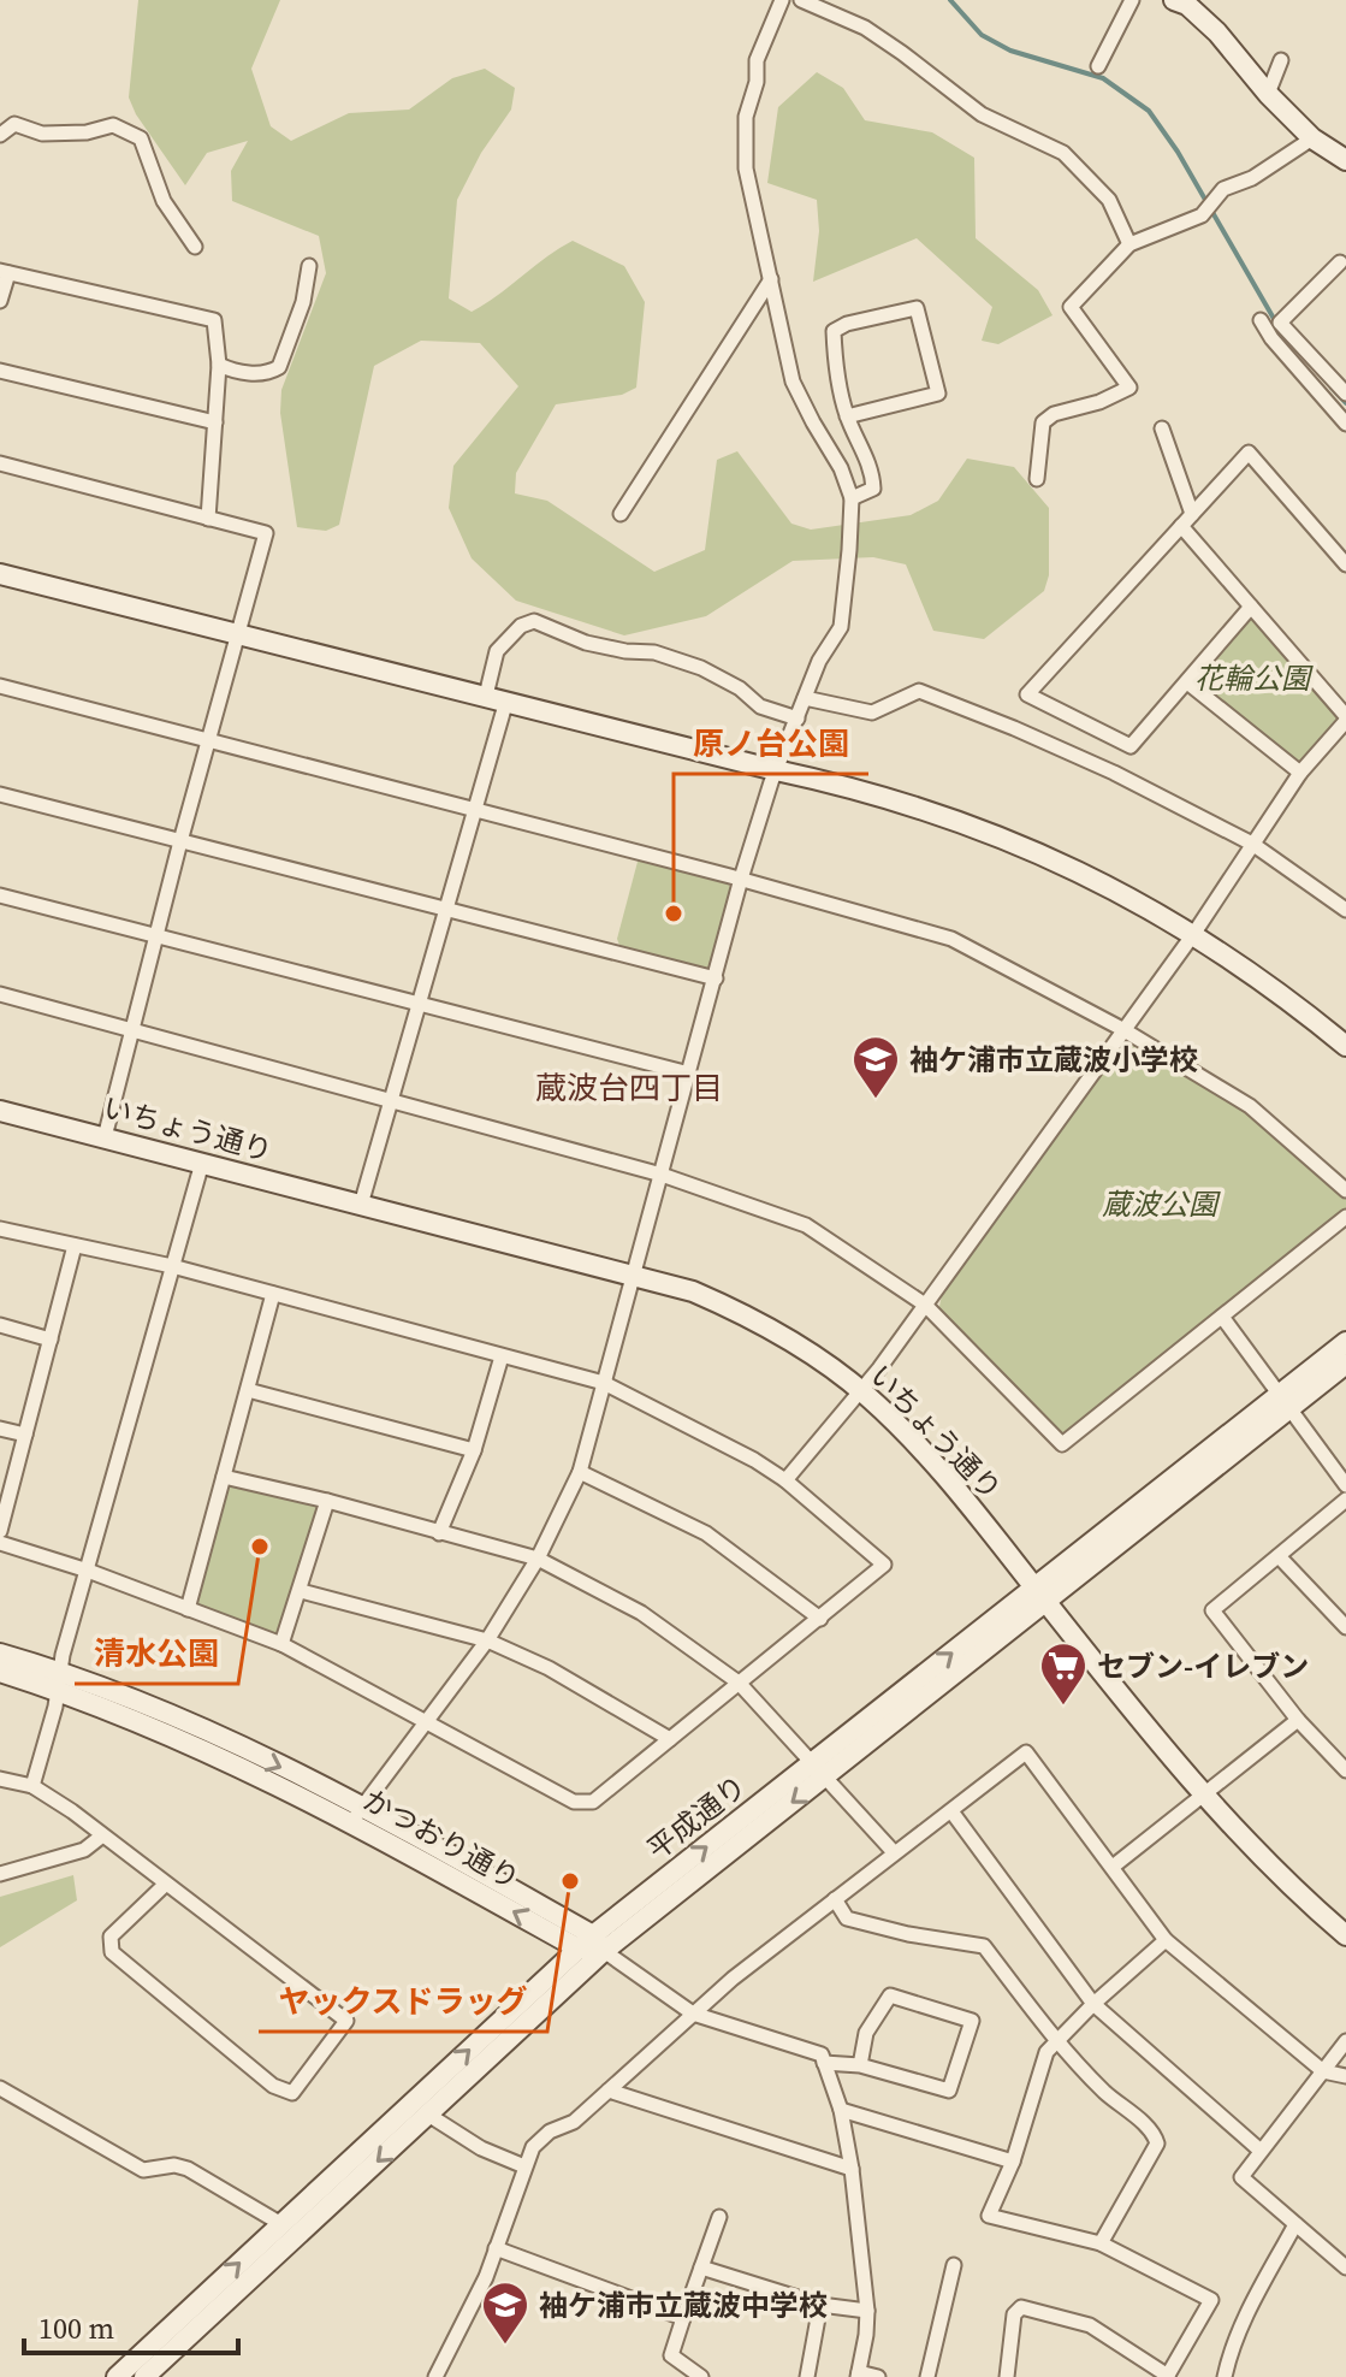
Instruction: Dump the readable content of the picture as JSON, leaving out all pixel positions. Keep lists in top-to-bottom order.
{
  "streets": {
    "street": ["いちょう通り", "平成通り", "かつおり通り"]
  },
  "crossings": [
    ["いちょう通り", "平成通り"],
    ["平成通り", "かつおり通り"]
  ],
  "districts": ["蔵波台四丁目"],
  "parks": ["花輪公園", "蔵波公園"],
  "places": {
    "other": ["原ノ台公園", "清水公園", "ヤックスドラッグ"],
    "school or university": ["袖ケ浦市立蔵波小学校", "袖ケ浦市立蔵波中学校"],
    "supermarket": ["セブン-イレブン"]
  },
  "scale_bar": "100 m"
}
